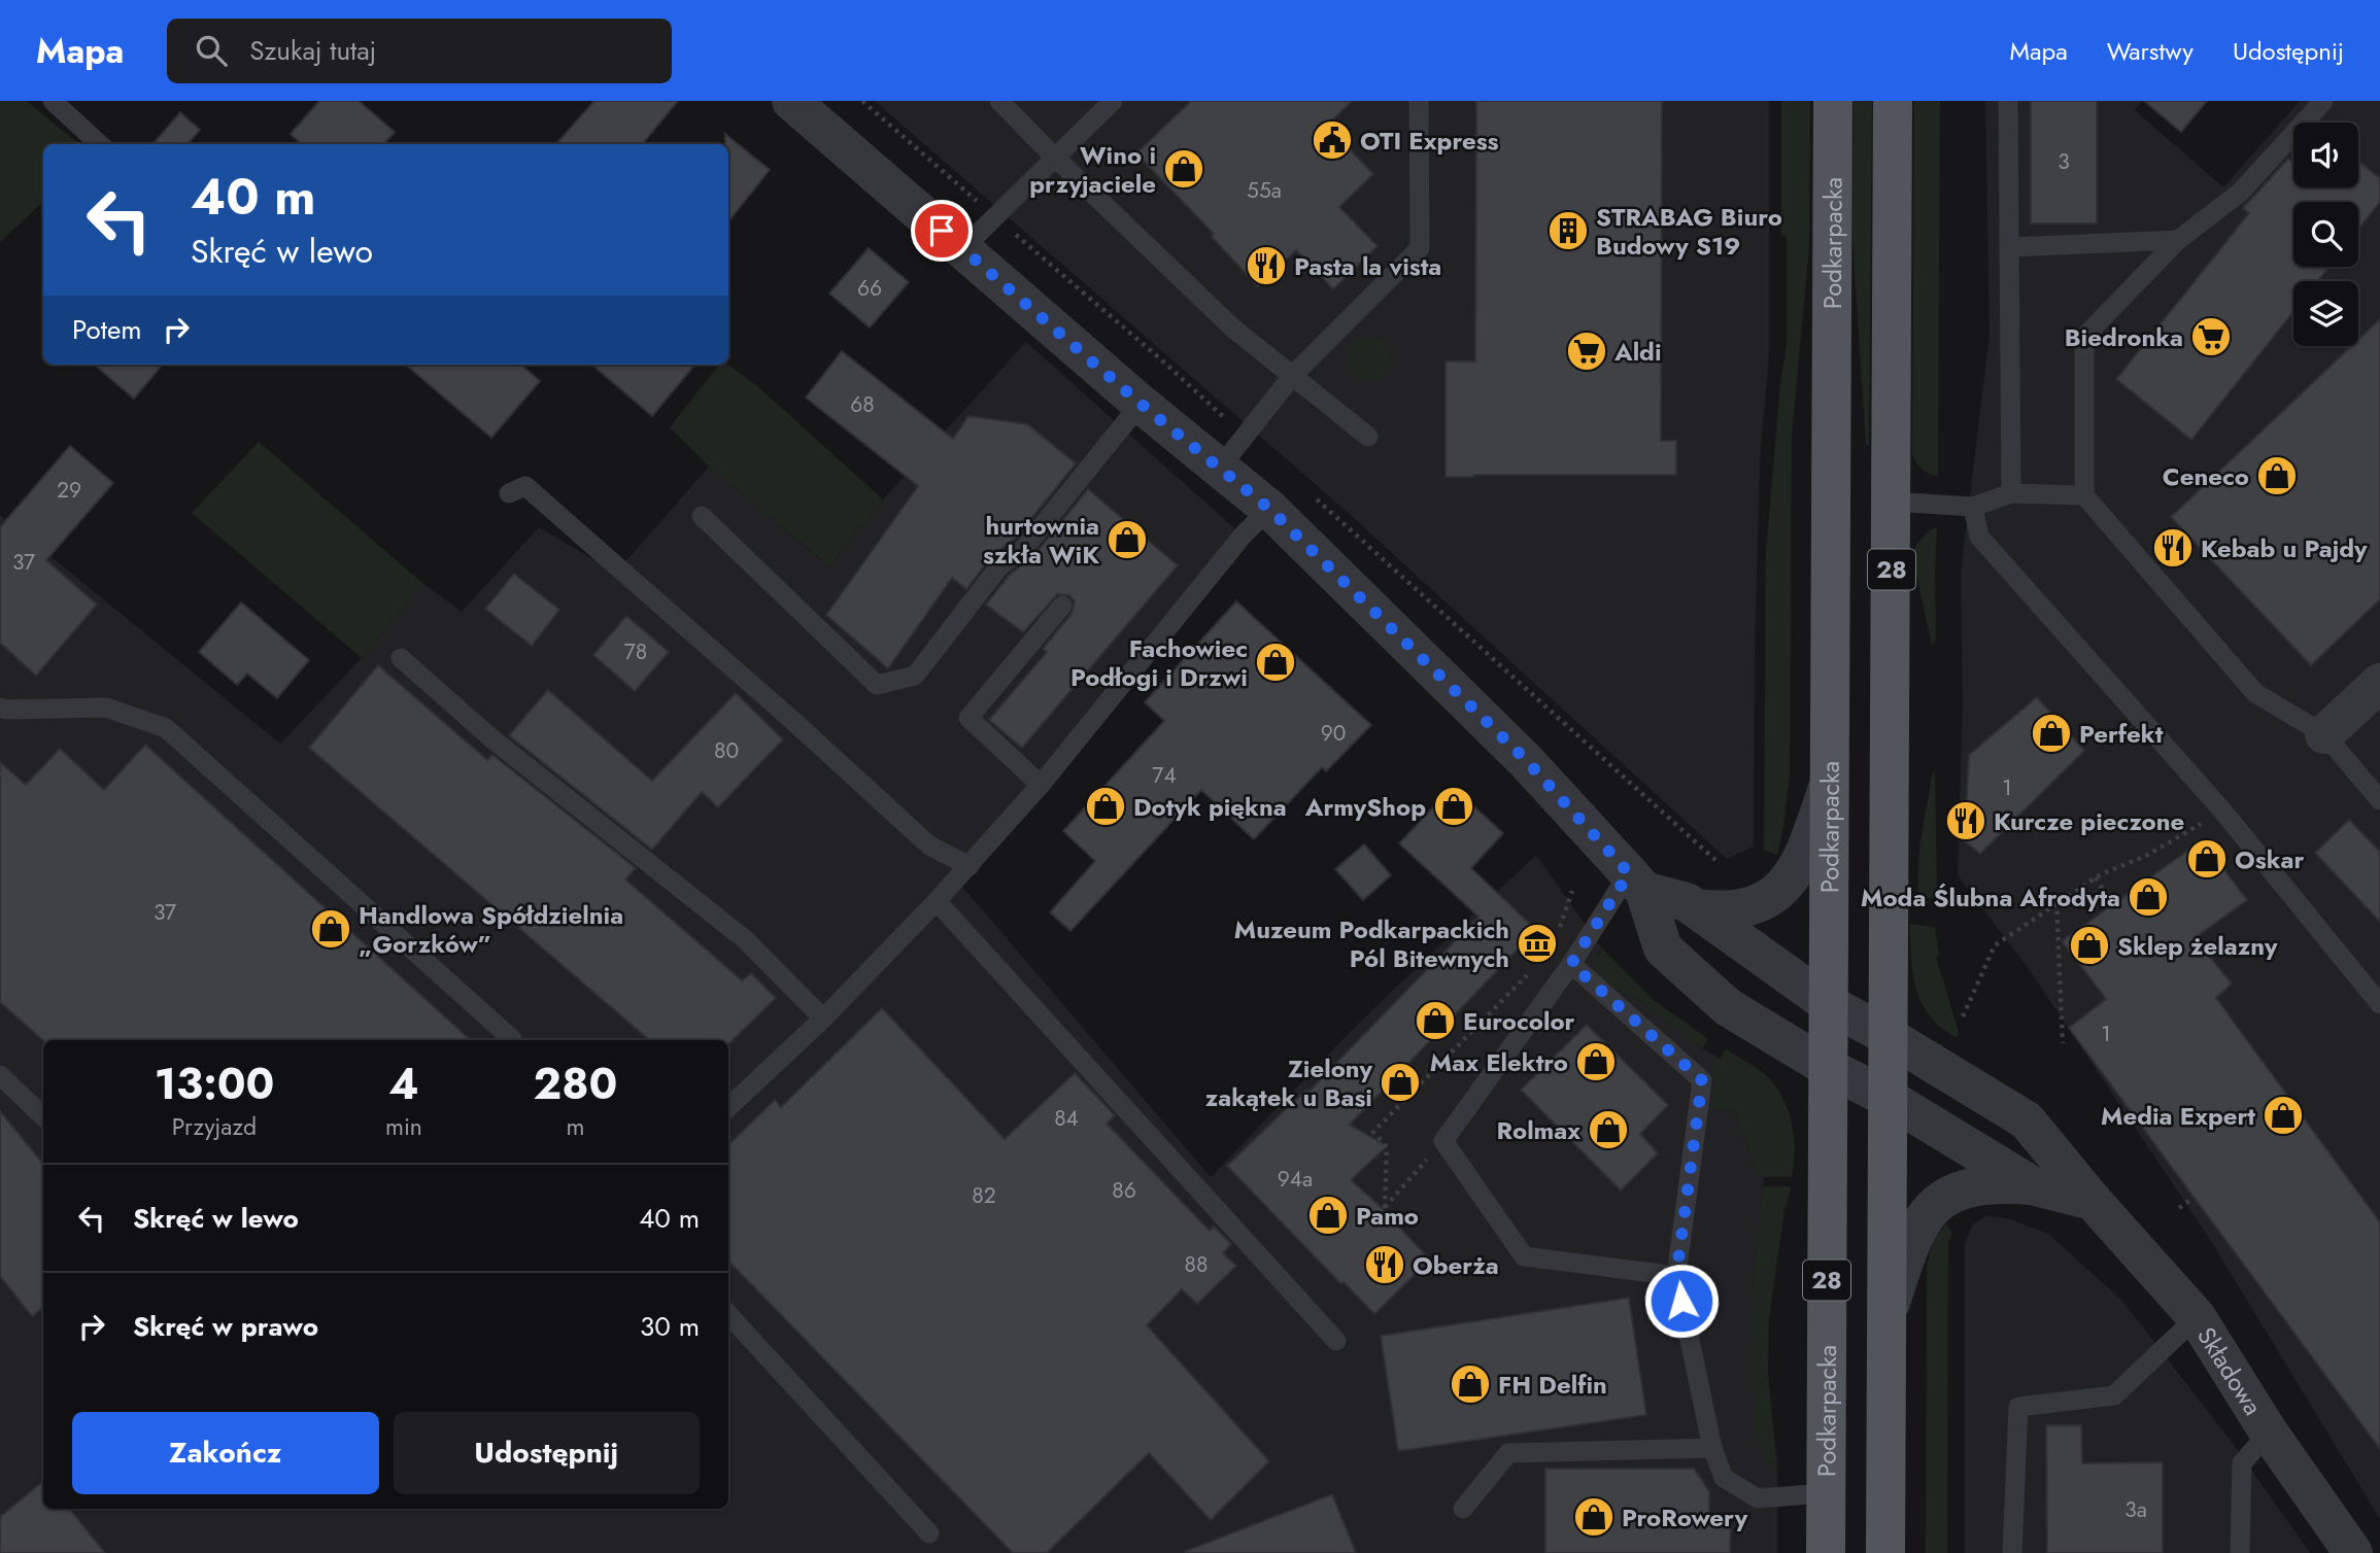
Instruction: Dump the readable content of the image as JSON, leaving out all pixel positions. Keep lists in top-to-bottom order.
{
  "streets": {
    "main road": ["Podkarpacka", "28"],
    "street": ["Składowa"]
  },
  "crossings": [
    ["Podkarpacka", "Składowa"],
    ["28", "Składowa"]
  ],
  "places": {
    "public building": ["OTI Express"],
    "shop": [
      "Wino i przyjaciele",
      "Ceneco",
      "hurtownia szkła WiK",
      "Fachowiec Podłogi i Drzwi",
      "Perfekt",
      "Dotyk piękna",
      "ArmyShop",
      "Oskar",
      "Moda Ślubna Afrodyta",
      "Handlowa Spółdzielnia „Gorzków”",
      "Sklep żelazny",
      "Eurocolor",
      "Max Elektro",
      "Zielony zakątek u Basi",
      "Media Expert",
      "Rolmax",
      "Pamo",
      "FH Delfin",
      "ProRowery"
    ],
    "building": ["STRABAG Biuro Budowy S19"],
    "restaurant": [
      "Pasta la vista",
      "Kebab u Pajdy",
      "Kurcze pieczone",
      "Oberża"
    ],
    "supermarket": ["Biedronka", "Aldi"],
    "museum": ["Muzeum Podkarpackich Pól Bitewnych"]
  },
  "house_numbers": [
    "3",
    "55a",
    "66",
    "68",
    "29",
    "37",
    "78",
    "90",
    "80",
    "74",
    "1",
    "37",
    "1",
    "84",
    "94a",
    "86",
    "82",
    "88",
    "3a"
  ],
  "page": {
    "header": "Mapa",
    "search": "Szukaj tutaj",
    "nav": ["Mapa", "Warstwy", "Udostępnij"],
    "turn": ["40 m", "Skręć w lewo"],
    "then": "Potem",
    "eta": [
      "13:00",
      "Przyjazd",
      "4",
      "min",
      "280",
      "m"
    ],
    "list": [
      {
        "name": "Skręć w lewo",
        "value": "40 m"
      },
      {
        "name": "Skręć w prawo",
        "value": "30 m"
      }
    ],
    "buttons": ["Zakończ", "Udostępnij"]
  }
}
